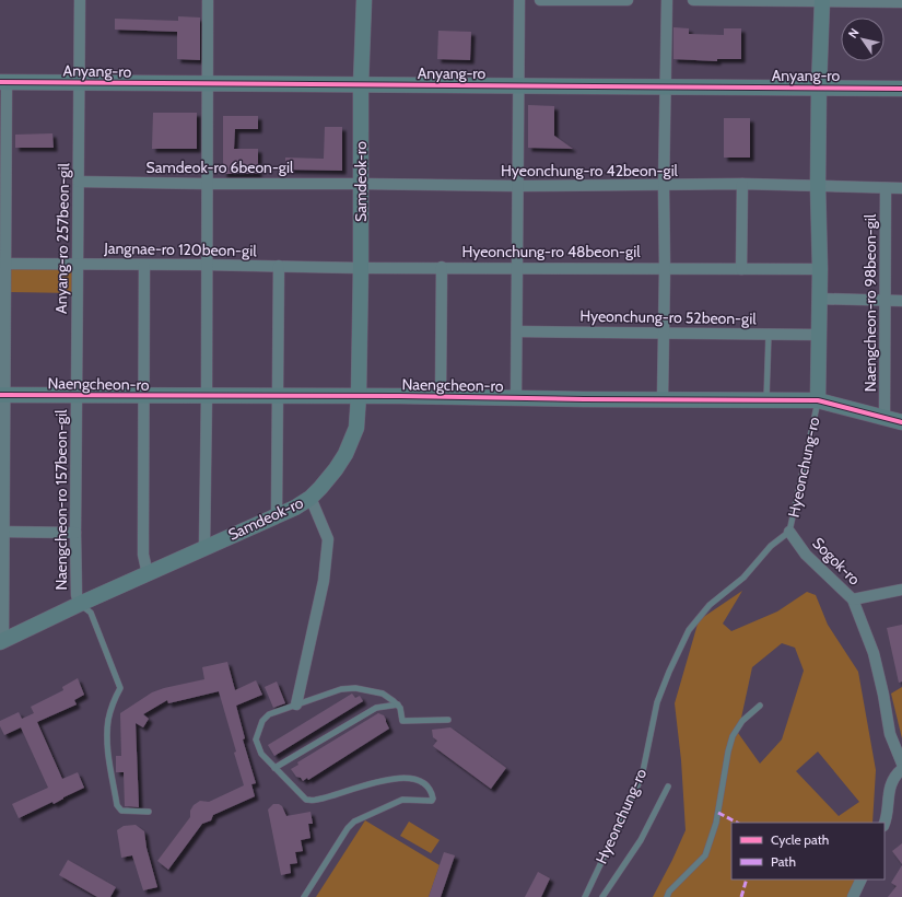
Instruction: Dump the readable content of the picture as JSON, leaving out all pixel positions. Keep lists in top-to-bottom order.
{
  "streets": {
    "street": [
      "Anyang-ro",
      "Samdeok-ro 6beon-gil",
      "Hyeonchung-ro 42beon-gil",
      "Samdeok-ro",
      "Anyang-ro 257beon-gil",
      "Jangnae-ro 120beon-gil",
      "Hyeonchung-ro 48beon-gil",
      "Naengcheon-ro 98beon-gil",
      "Hyeonchung-ro 52beon-gil",
      "Naengcheon-ro",
      "Hyeonchung-ro",
      "Naengcheon-ro 157beon-gil",
      "Sogok-ro"
    ]
  },
  "crossings": [
    ["Anyang-ro", "Samdeok-ro"],
    ["Anyang-ro", "Anyang-ro 257beon-gil"],
    ["Anyang-ro", "Hyeonchung-ro"],
    ["Samdeok-ro 6beon-gil", "Hyeonchung-ro 42beon-gil"],
    ["Samdeok-ro 6beon-gil", "Samdeok-ro"],
    ["Samdeok-ro 6beon-gil", "Anyang-ro 257beon-gil"],
    ["Hyeonchung-ro 42beon-gil", "Samdeok-ro"],
    ["Hyeonchung-ro 42beon-gil", "Naengcheon-ro 98beon-gil"],
    ["Hyeonchung-ro 42beon-gil", "Hyeonchung-ro"],
    ["Samdeok-ro", "Jangnae-ro 120beon-gil"],
    ["Samdeok-ro", "Hyeonchung-ro 48beon-gil"],
    ["Samdeok-ro", "Naengcheon-ro"],
    ["Samdeok-ro", "Naengcheon-ro 157beon-gil"],
    ["Anyang-ro 257beon-gil", "Jangnae-ro 120beon-gil"],
    ["Anyang-ro 257beon-gil", "Naengcheon-ro"],
    ["Anyang-ro 257beon-gil", "Naengcheon-ro 157beon-gil"],
    ["Jangnae-ro 120beon-gil", "Hyeonchung-ro 48beon-gil"],
    ["Hyeonchung-ro 48beon-gil", "Hyeonchung-ro"],
    ["Naengcheon-ro 98beon-gil", "Naengcheon-ro"],
    ["Hyeonchung-ro 52beon-gil", "Hyeonchung-ro"],
    ["Naengcheon-ro", "Hyeonchung-ro"],
    ["Naengcheon-ro", "Naengcheon-ro 157beon-gil"],
    ["Hyeonchung-ro", "Sogok-ro"]
  ],
  "legend": ["Cycle path", "Path"],
  "north": "top left"
}
